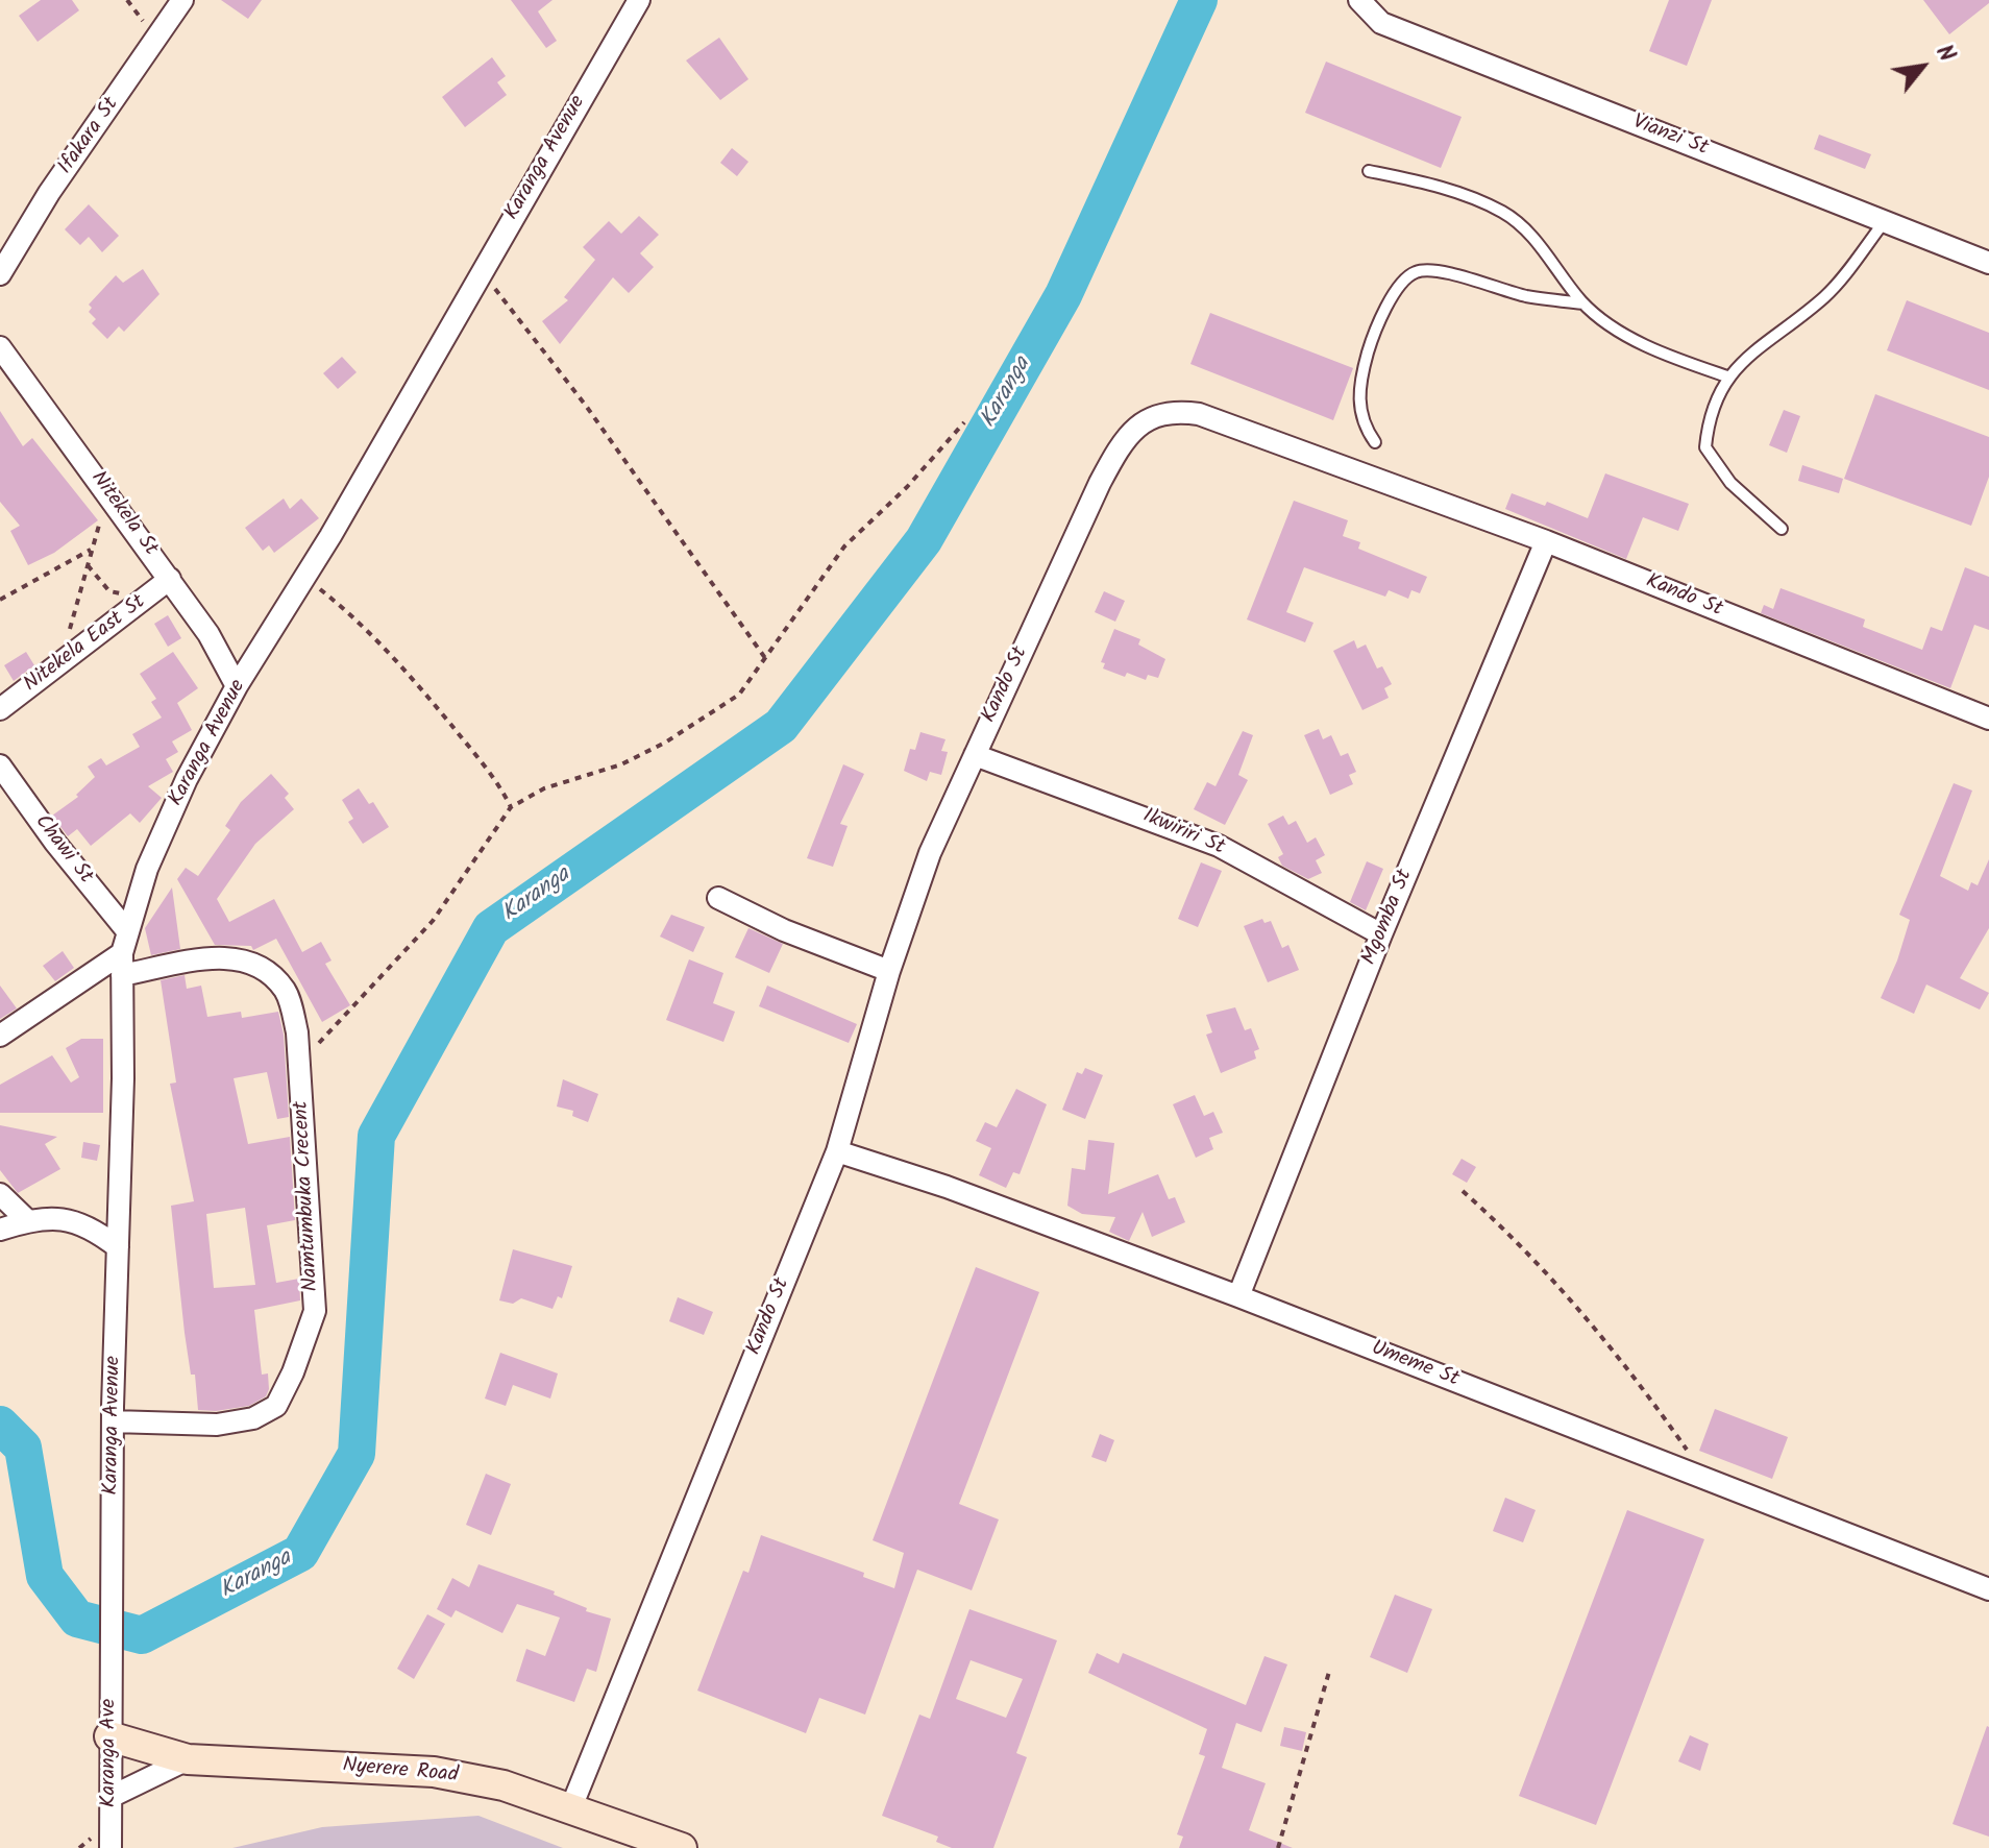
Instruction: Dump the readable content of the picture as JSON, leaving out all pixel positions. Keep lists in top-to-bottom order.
{
  "streets": {
    "street": [
      "Ifakara St",
      "Vianzi St",
      "Karanga Avenue",
      "Nitekela St",
      "Kando St",
      "Nitekela East St",
      "Ikwiriri St",
      "Chawi St",
      "Mgomba St",
      "Namtumbuka Crecent",
      "Umeme St",
      "Karanga Ave",
      "Nyerere Road"
    ]
  },
  "crossings": [
    ["Karanga Avenue", "Nitekela St"],
    ["Karanga Avenue", "Chawi St"],
    ["Karanga Avenue", "Namtumbuka Crecent"],
    ["Karanga Avenue", "Karanga Ave"],
    ["Nitekela St", "Nitekela East St"],
    ["Kando St", "Ikwiriri St"],
    ["Kando St", "Mgomba St"],
    ["Kando St", "Umeme St"],
    ["Kando St", "Nyerere Road"],
    ["Ikwiriri St", "Mgomba St"],
    ["Mgomba St", "Umeme St"],
    ["Karanga Ave", "Nyerere Road"]
  ],
  "water": ["Karanga"],
  "north": "top right"
}
